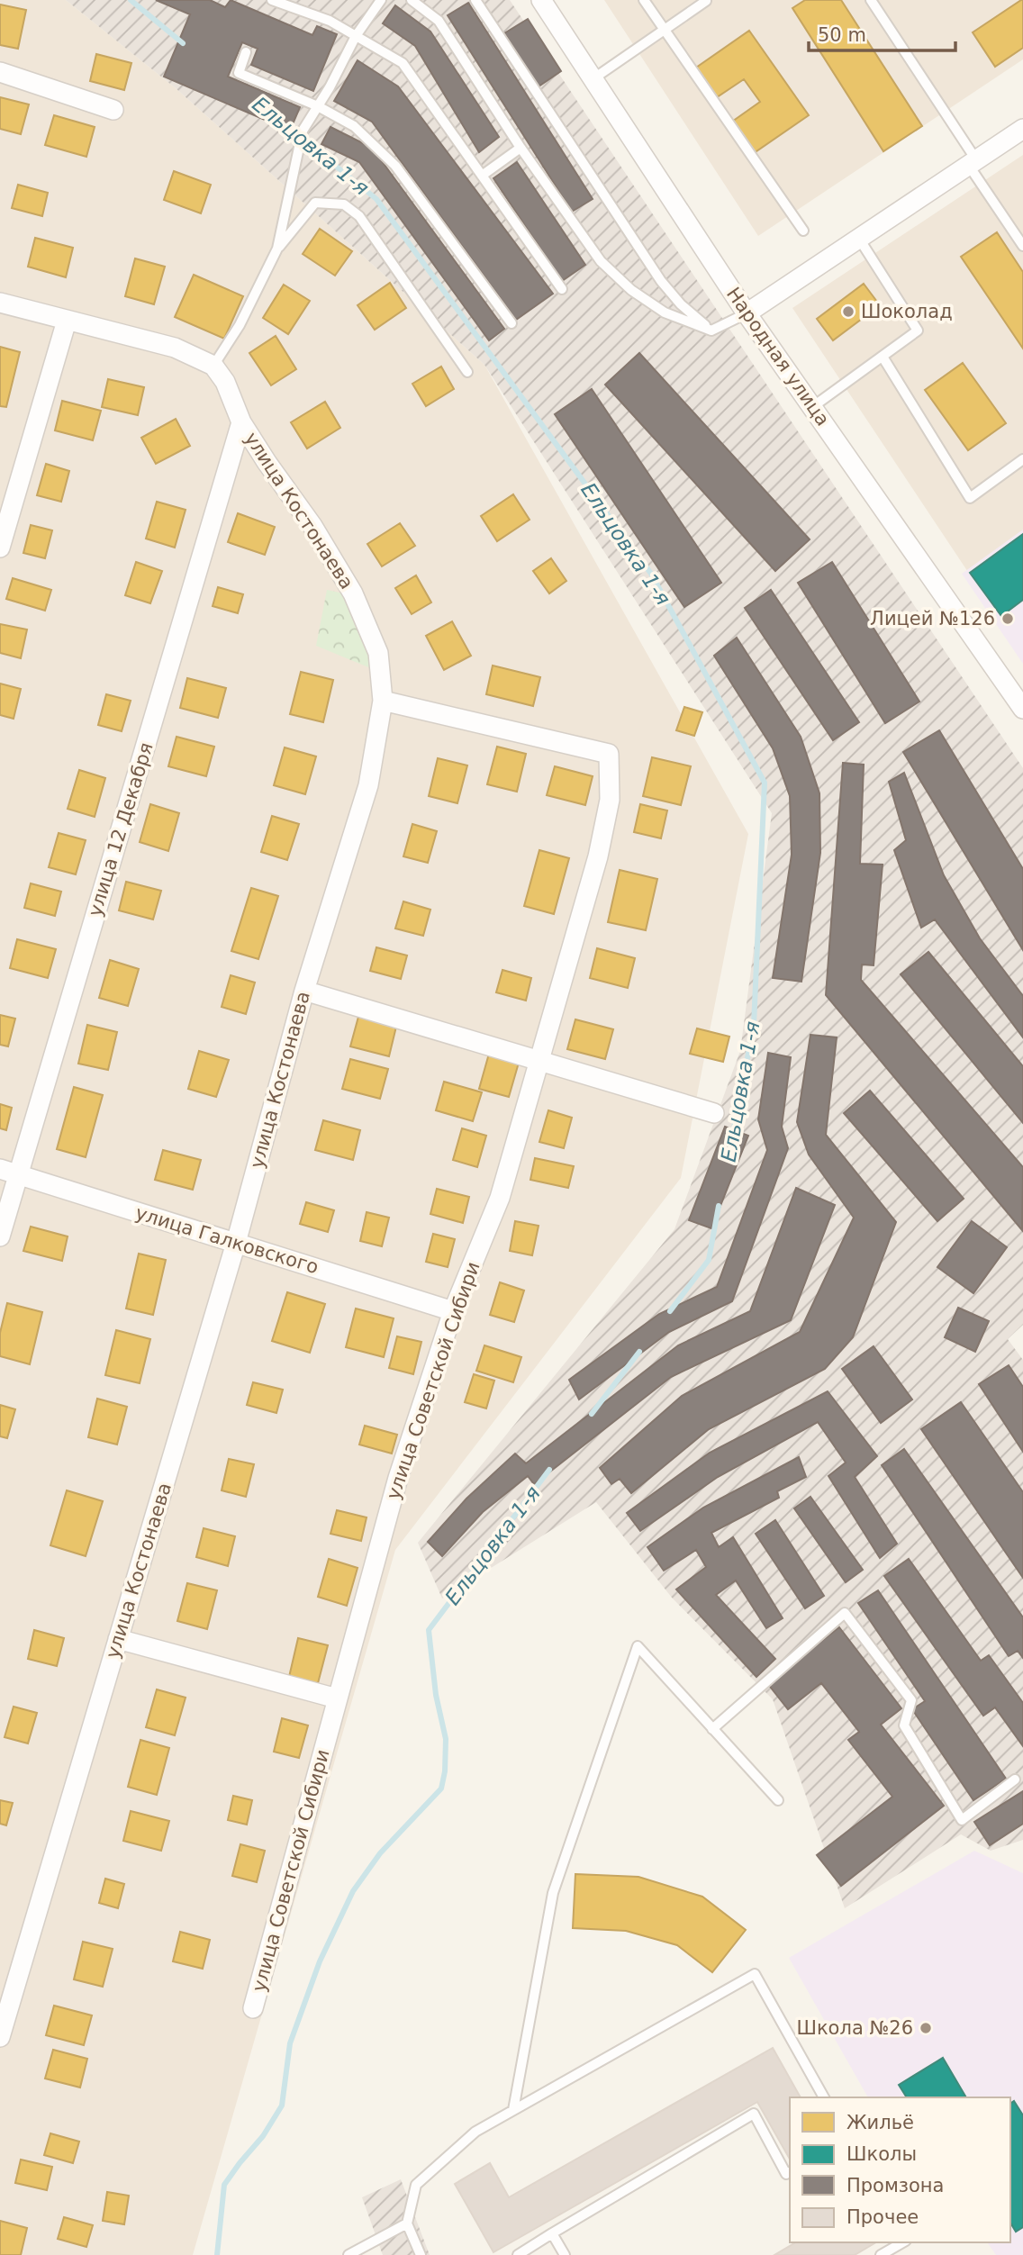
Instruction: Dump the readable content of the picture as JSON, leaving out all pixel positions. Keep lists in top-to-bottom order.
{
  "streets": {
    "street": [
      "Народная улица",
      "улица Костонаева",
      "улица 12 Декабря",
      "улица Галковского",
      "улица Советской Сибири"
    ]
  },
  "crossings": [
    ["улица Костонаева", "улица 12 Декабря"],
    ["улица Костонаева", "улица Галковского"],
    ["улица Костонаева", "улица Советской Сибири"],
    ["улица 12 Декабря", "улица Галковского"],
    ["улица Галковского", "улица Советской Сибири"]
  ],
  "water": ["Ельцовка 1-я"],
  "places": ["Шоколад", "Лицей №126", "Школа №26"],
  "legend": [
    "Жильё",
    "Школы",
    "Промзона",
    "Прочее"
  ],
  "scale_bar": "50 m"
}
